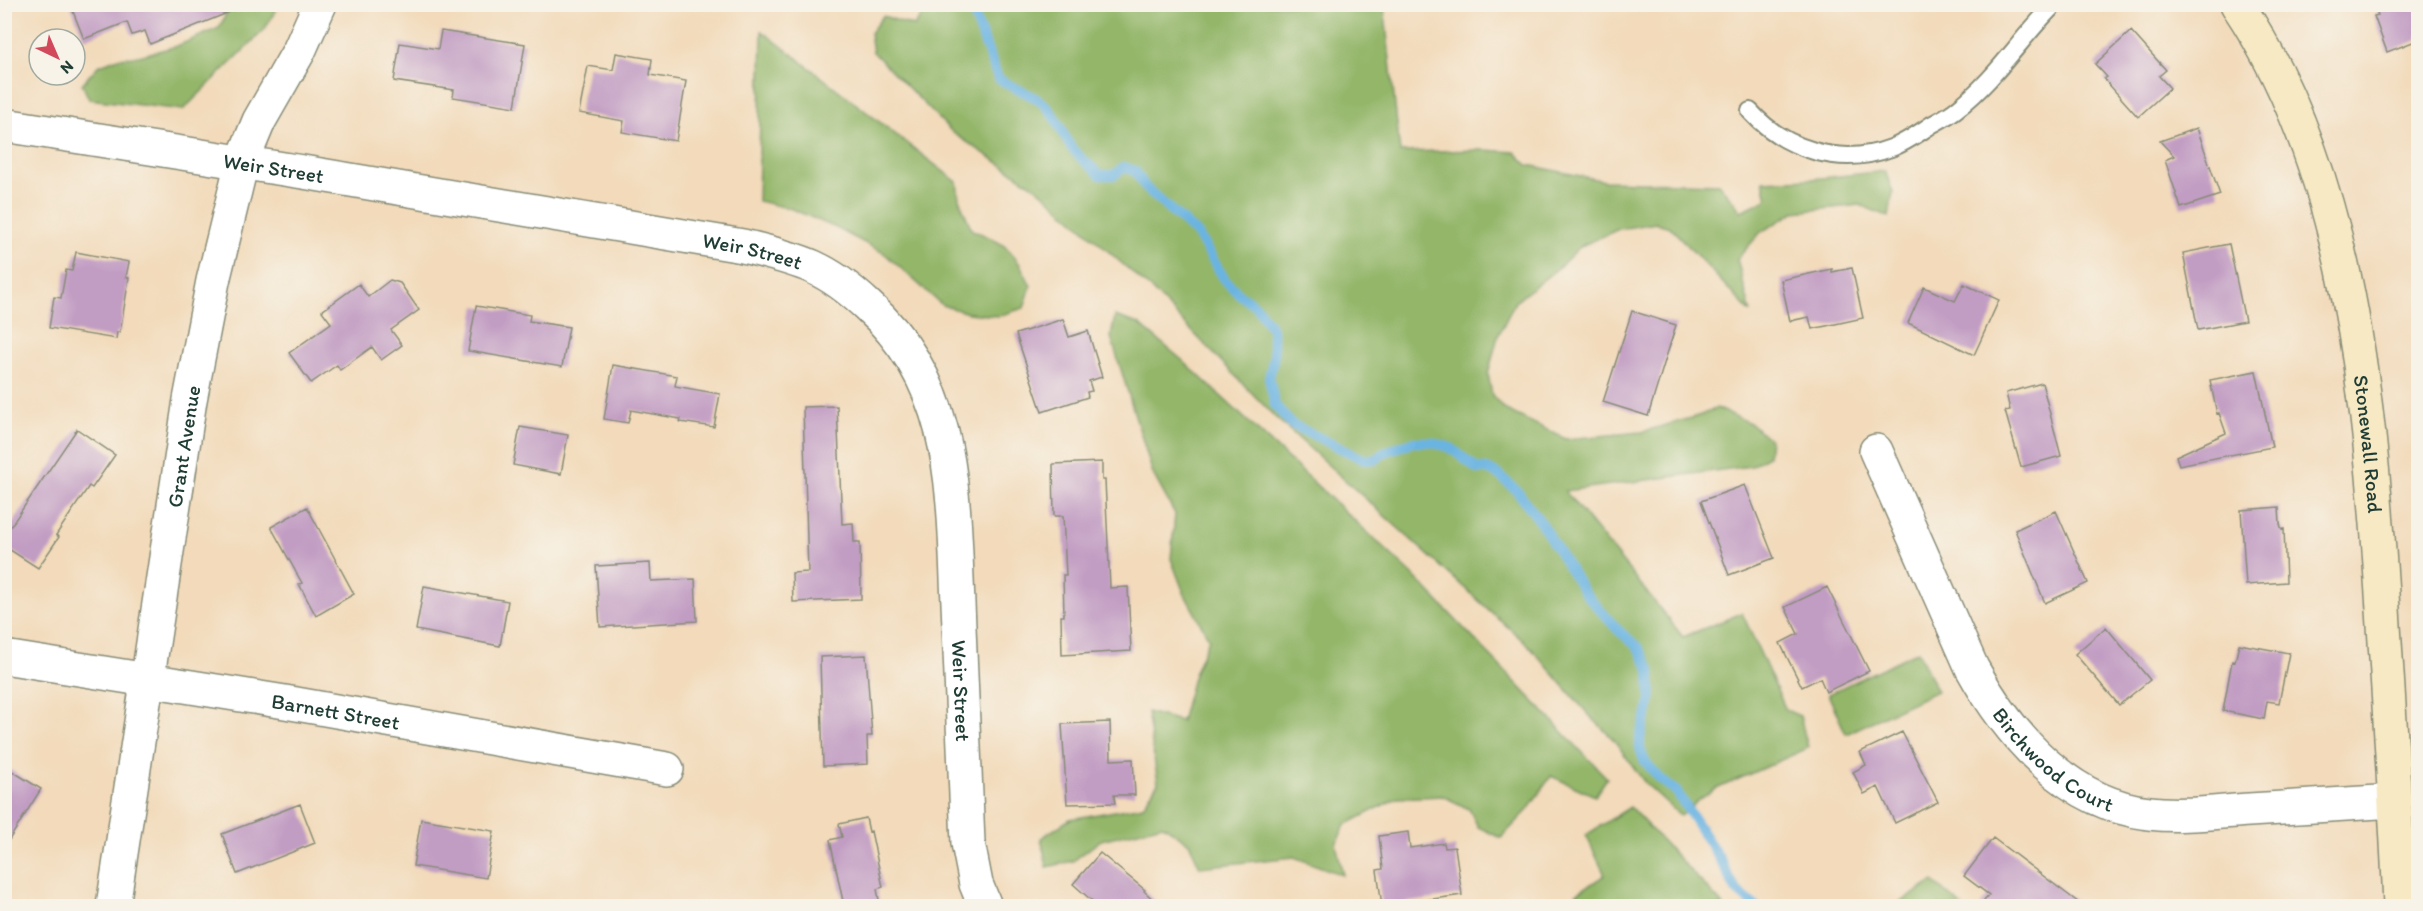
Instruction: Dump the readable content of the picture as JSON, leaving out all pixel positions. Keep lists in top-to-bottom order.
{
  "streets": {
    "street": [
      "Weir Street",
      "Stonewall Road",
      "Grant Avenue",
      "Barnett Street",
      "Birchwood Court"
    ]
  },
  "crossings": [
    ["Weir Street", "Grant Avenue"],
    ["Stonewall Road", "Birchwood Court"],
    ["Grant Avenue", "Barnett Street"]
  ],
  "north": "bottom right"
}
